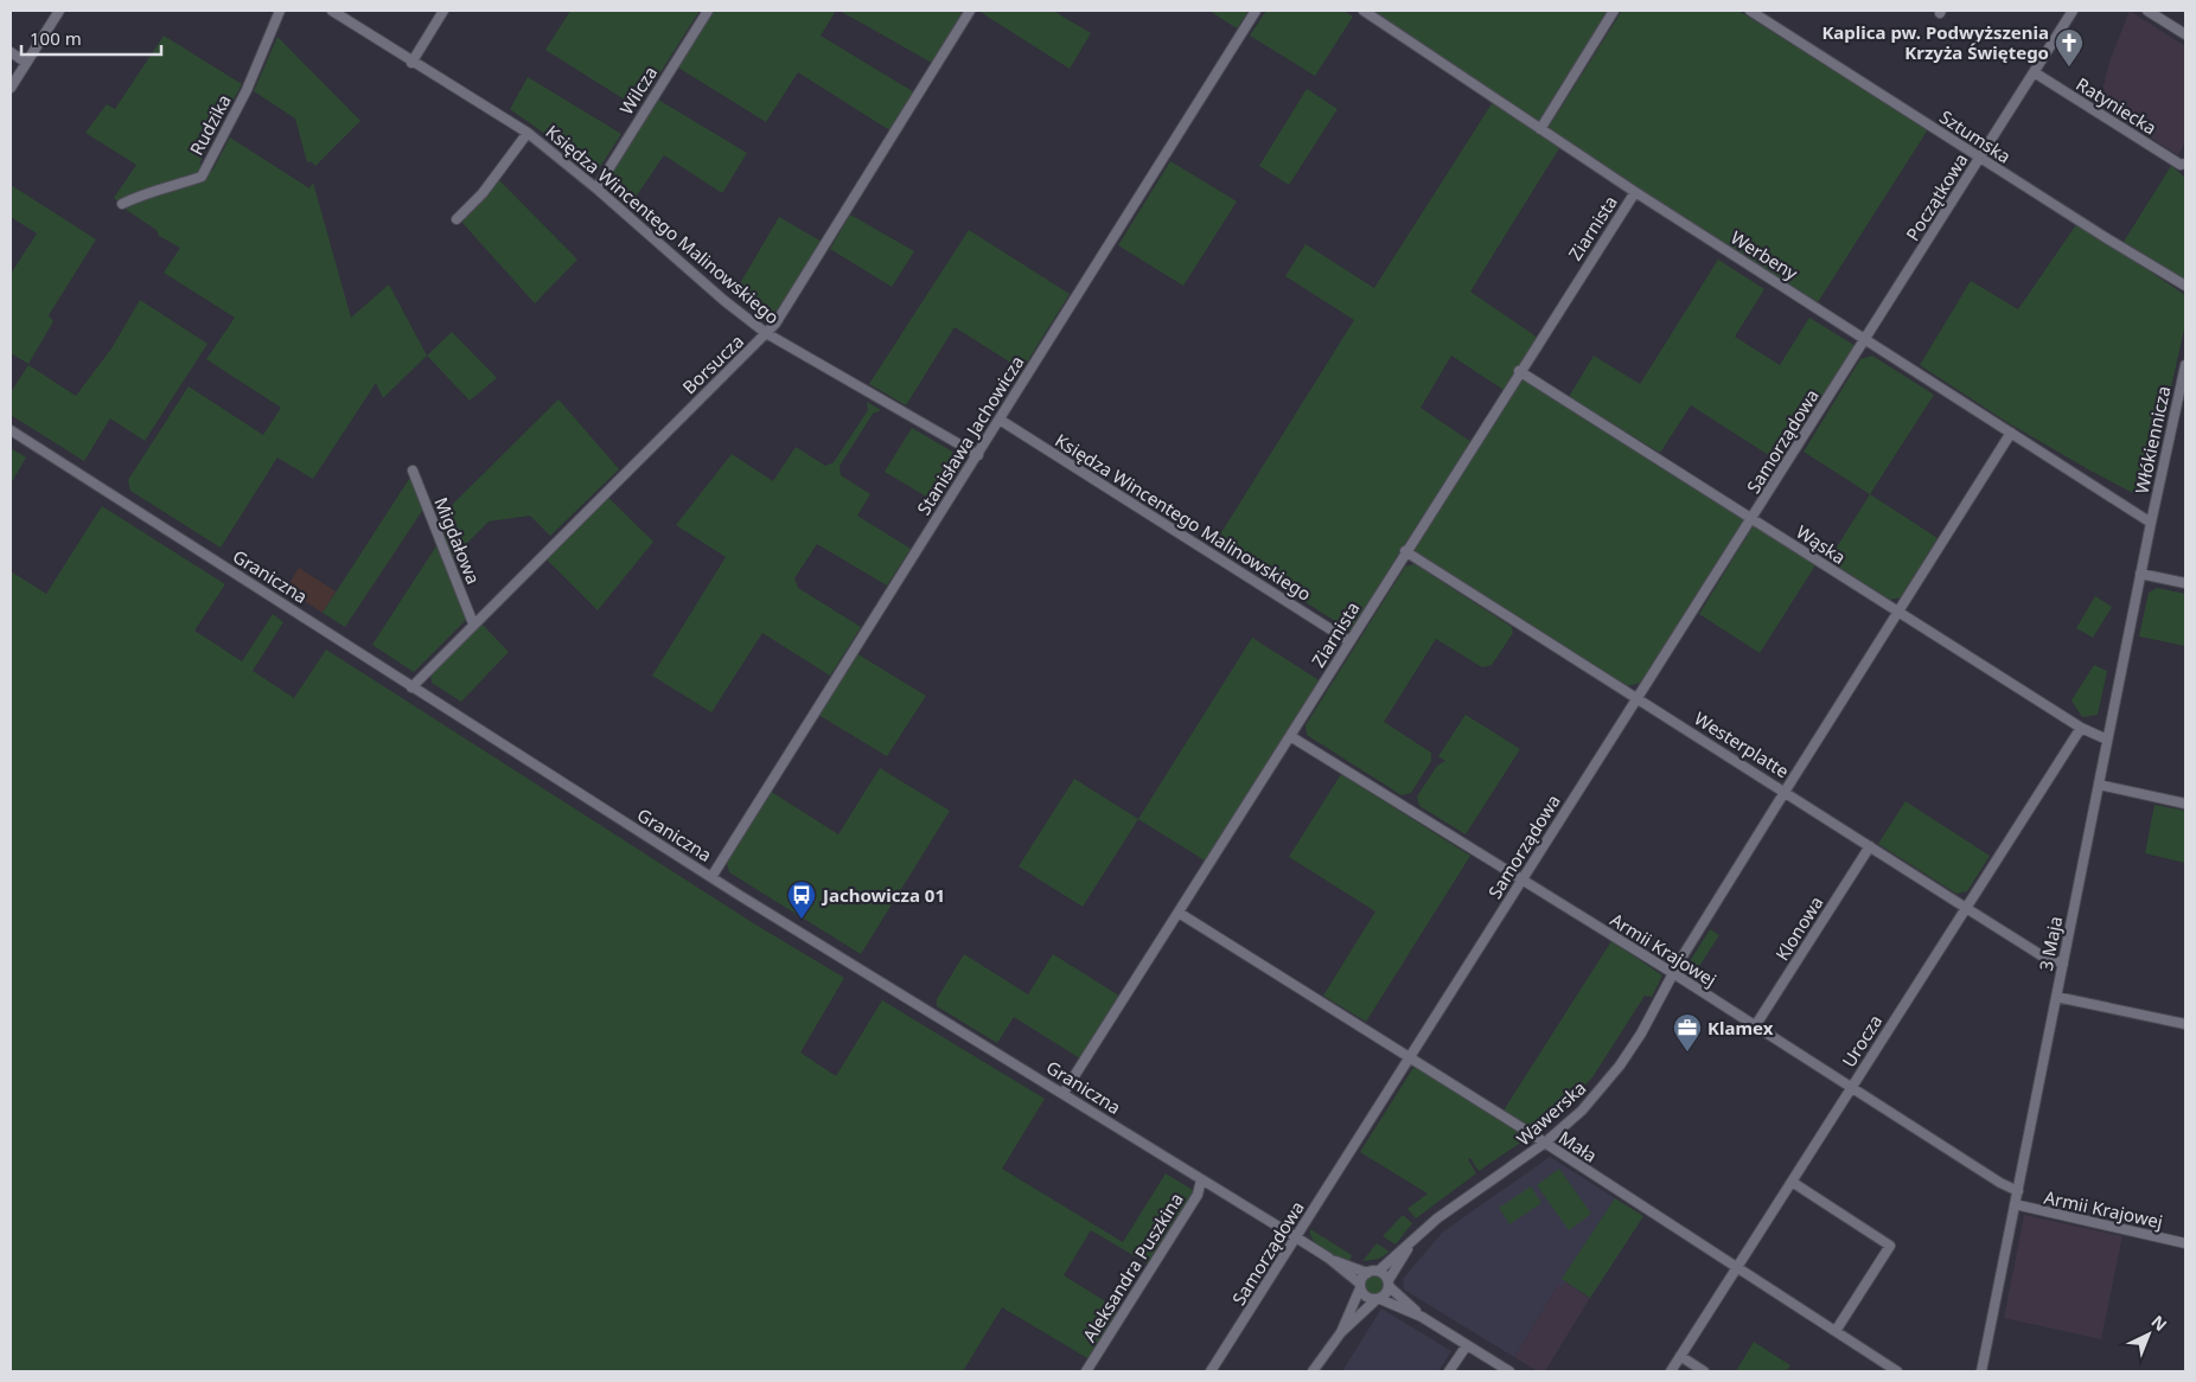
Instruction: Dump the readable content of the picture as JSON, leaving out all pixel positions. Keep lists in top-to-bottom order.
{
  "streets": {
    "street": [
      "Wilcza",
      "Ratyniecka",
      "Rudzika",
      "Sztumska",
      "Początkowa",
      "Księdza Wincentego Malinowskiego",
      "Ziarnista",
      "Werbeny",
      "Borsucza",
      "Stanisława Jachowicza",
      "Włókiennicza",
      "Samorządowa",
      "Migdałowa",
      "Wąska",
      "Graniczna",
      "Westerplatte",
      "Klonowa",
      "3 Maja",
      "Armii Krajowej",
      "Urocza",
      "Wawerska",
      "Mała",
      "Aleksandra Puszkina"
    ]
  },
  "crossings": [
    ["Wilcza", "Księdza Wincentego Malinowskiego"],
    ["Ratyniecka", "Początkowa"],
    ["Sztumska", "Początkowa"],
    ["Początkowa", "Werbeny"],
    ["Początkowa", "Samorządowa"],
    ["Księdza Wincentego Malinowskiego", "Ziarnista"],
    ["Księdza Wincentego Malinowskiego", "Borsucza"],
    ["Księdza Wincentego Malinowskiego", "Stanisława Jachowicza"],
    ["Ziarnista", "Werbeny"],
    ["Ziarnista", "Wąska"],
    ["Ziarnista", "Graniczna"],
    ["Ziarnista", "Westerplatte"],
    ["Ziarnista", "Armii Krajowej"],
    ["Ziarnista", "Mała"],
    ["Werbeny", "Włókiennicza"],
    ["Werbeny", "Samorządowa"],
    ["Werbeny", "3 Maja"],
    ["Werbeny", "Wawerska"],
    ["Borsucza", "Migdałowa"],
    ["Borsucza", "Graniczna"],
    ["Stanisława Jachowicza", "Graniczna"],
    ["Włókiennicza", "3 Maja"],
    ["Samorządowa", "Wąska"],
    ["Samorządowa", "Graniczna"],
    ["Samorządowa", "Westerplatte"],
    ["Samorządowa", "Armii Krajowej"],
    ["Samorządowa", "Mała"],
    ["Wąska", "3 Maja"],
    ["Wąska", "Urocza"],
    ["Wąska", "Wawerska"],
    ["Graniczna", "Wawerska"],
    ["Graniczna", "Aleksandra Puszkina"],
    ["Westerplatte", "Klonowa"],
    ["Westerplatte", "3 Maja"],
    ["Westerplatte", "Urocza"],
    ["Westerplatte", "Wawerska"],
    ["Klonowa", "Armii Krajowej"],
    ["3 Maja", "Armii Krajowej"],
    ["Armii Krajowej", "Urocza"],
    ["Armii Krajowej", "Wawerska"],
    ["Urocza", "Mała"],
    ["Wawerska", "Mała"]
  ],
  "places": {
    "church": ["Kaplica pw. Podwyższenia Krzyża Świętego"],
    "bus stop": ["Jachowicza 01"],
    "office": ["Klamex"]
  },
  "scale_bar": "100 m",
  "north": "top right"
}
